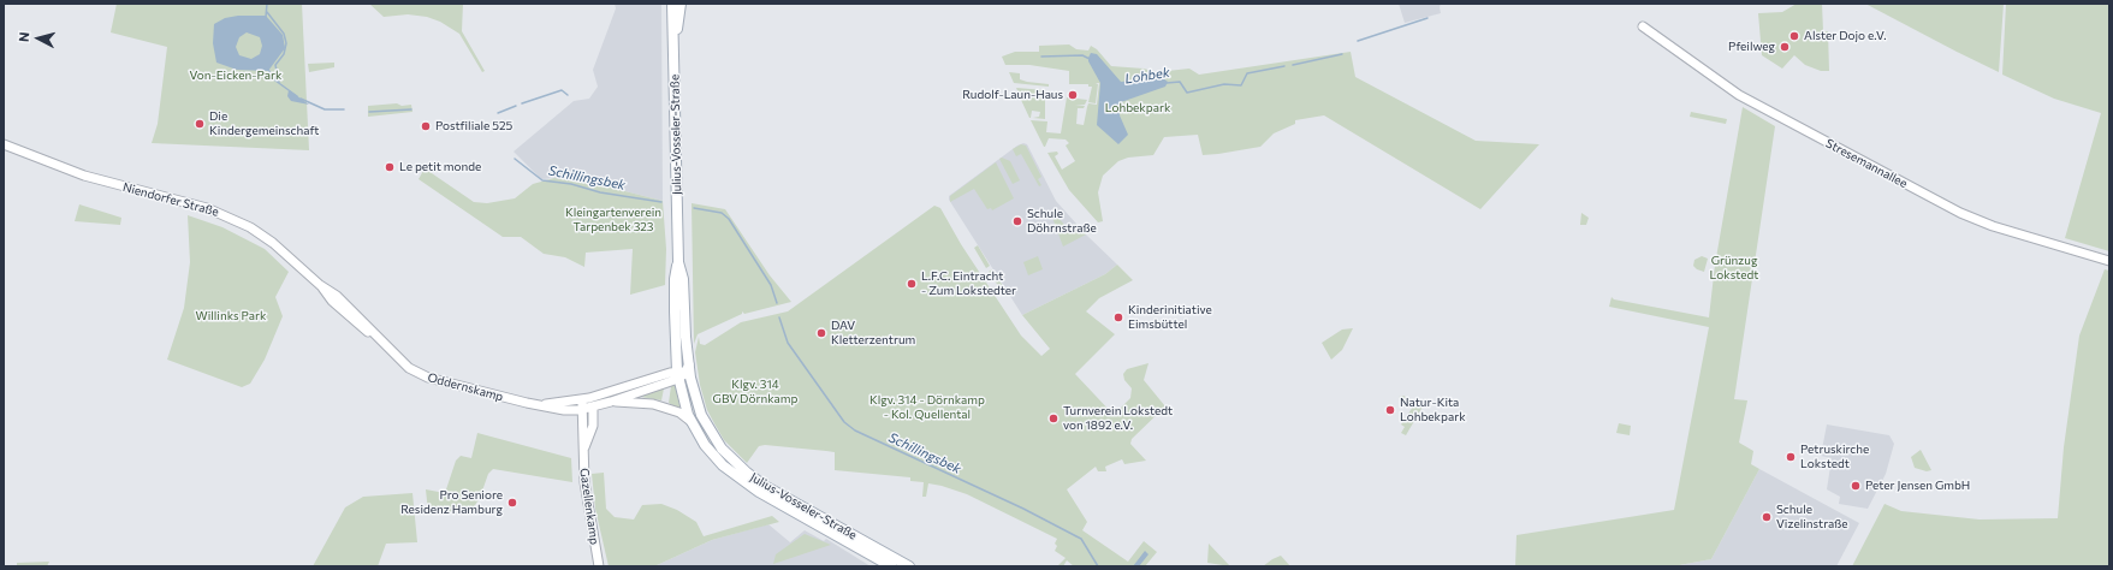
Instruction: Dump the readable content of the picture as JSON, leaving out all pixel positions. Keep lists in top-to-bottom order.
{
  "streets": {
    "main road": [
      "Julius-Vosseler-Straße",
      "Stresemannallee",
      "Niendorfer Straße",
      "Oddernskamp",
      "Gazellenkamp"
    ]
  },
  "crossings": [
    ["Julius-Vosseler-Straße", "Oddernskamp"],
    ["Niendorfer Straße", "Oddernskamp"],
    ["Oddernskamp", "Gazellenkamp"]
  ],
  "water": ["Lohbek", "Schillingsbek"],
  "parks": [
    "Von-Eicken-Park",
    "Lohbekpark",
    "Kleingartenverein Tarpenbek 323",
    "Grünzug Lokstedt",
    "Willinks Park",
    "Klgv. 314 GBV Dörnkamp",
    "Klgv. 314 - Dörnkamp - Kol. Quellental"
  ],
  "places": [
    "Alster Dojo e.V.",
    "Pfeilweg",
    "Rudolf-Laun-Haus",
    "Die Kindergemeinschaft",
    "Postfiliale 525",
    "Le petit monde",
    "Schule Döhrnstraße",
    "L.F.C. Eintracht - Zum Lokstedter",
    "Kinderinitiative Eimsbüttel",
    "DAV Kletterzentrum",
    "Natur-Kita Lohbekpark",
    "Turnverein Lokstedt von 1892 e.V.",
    "Petruskirche Lokstedt",
    "Peter Jensen GmbH",
    "Pro Seniore Residenz Hamburg",
    "Schule Vizelinstraße"
  ],
  "north": "left"
}
